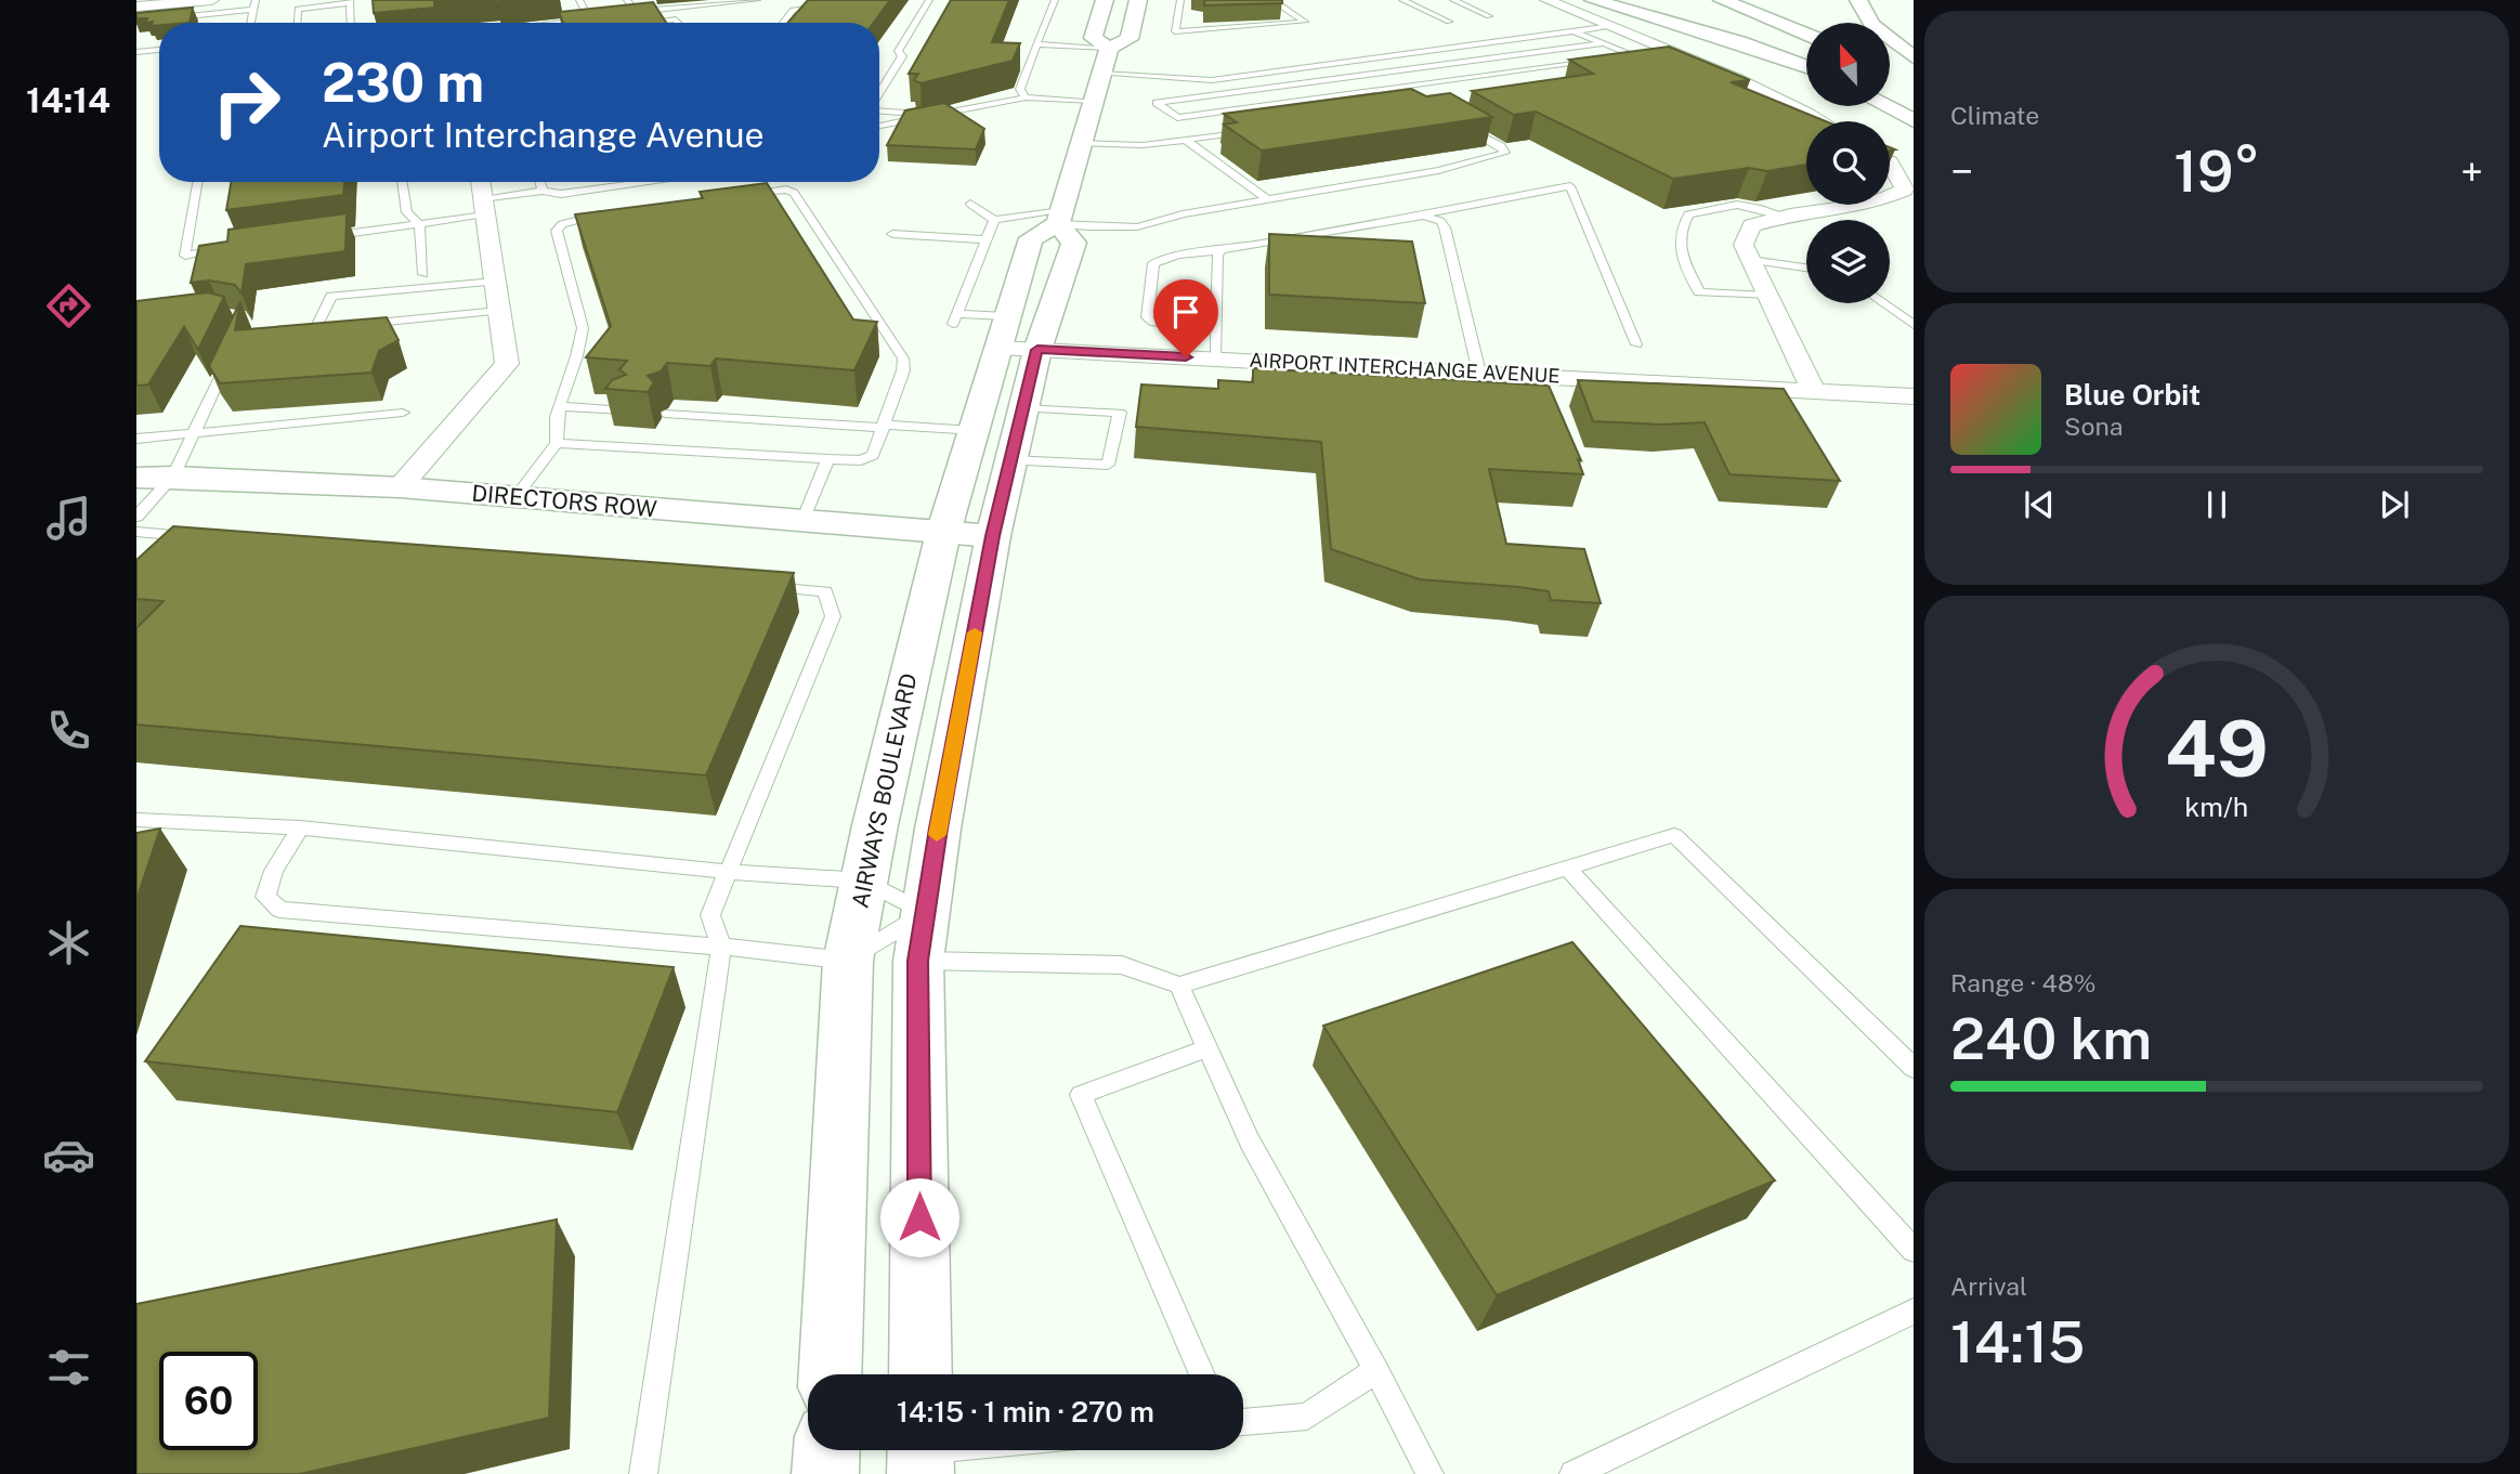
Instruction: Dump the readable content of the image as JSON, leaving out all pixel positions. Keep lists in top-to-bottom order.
{
  "streets": {
    "main road": ["DIRECTORS ROW", "AIRWAYS BOULEVARD"],
    "street": ["AIRPORT INTERCHANGE AVENUE"]
  },
  "crossings": [
    ["AIRPORT INTERCHANGE AVENUE", "AIRWAYS BOULEVARD"],
    ["DIRECTORS ROW", "AIRWAYS BOULEVARD"]
  ],
  "north": "top",
  "page": {
    "tabs": "14:14",
    "tile": [
      "Climate",
      ["Range · 48%", "240 km"],
      ["Arrival", "14:15"]
    ],
    "turn": ["230 m", "Airport Interchange Avenue"],
    "heat": ["−", "19°", "+"],
    "song": ["Blue Orbit", "Sona"],
    "limit": "60",
    "trip": "14:15 · 1 min · 270 m",
    "gauge": ["49", "km/h"]
  }
}
